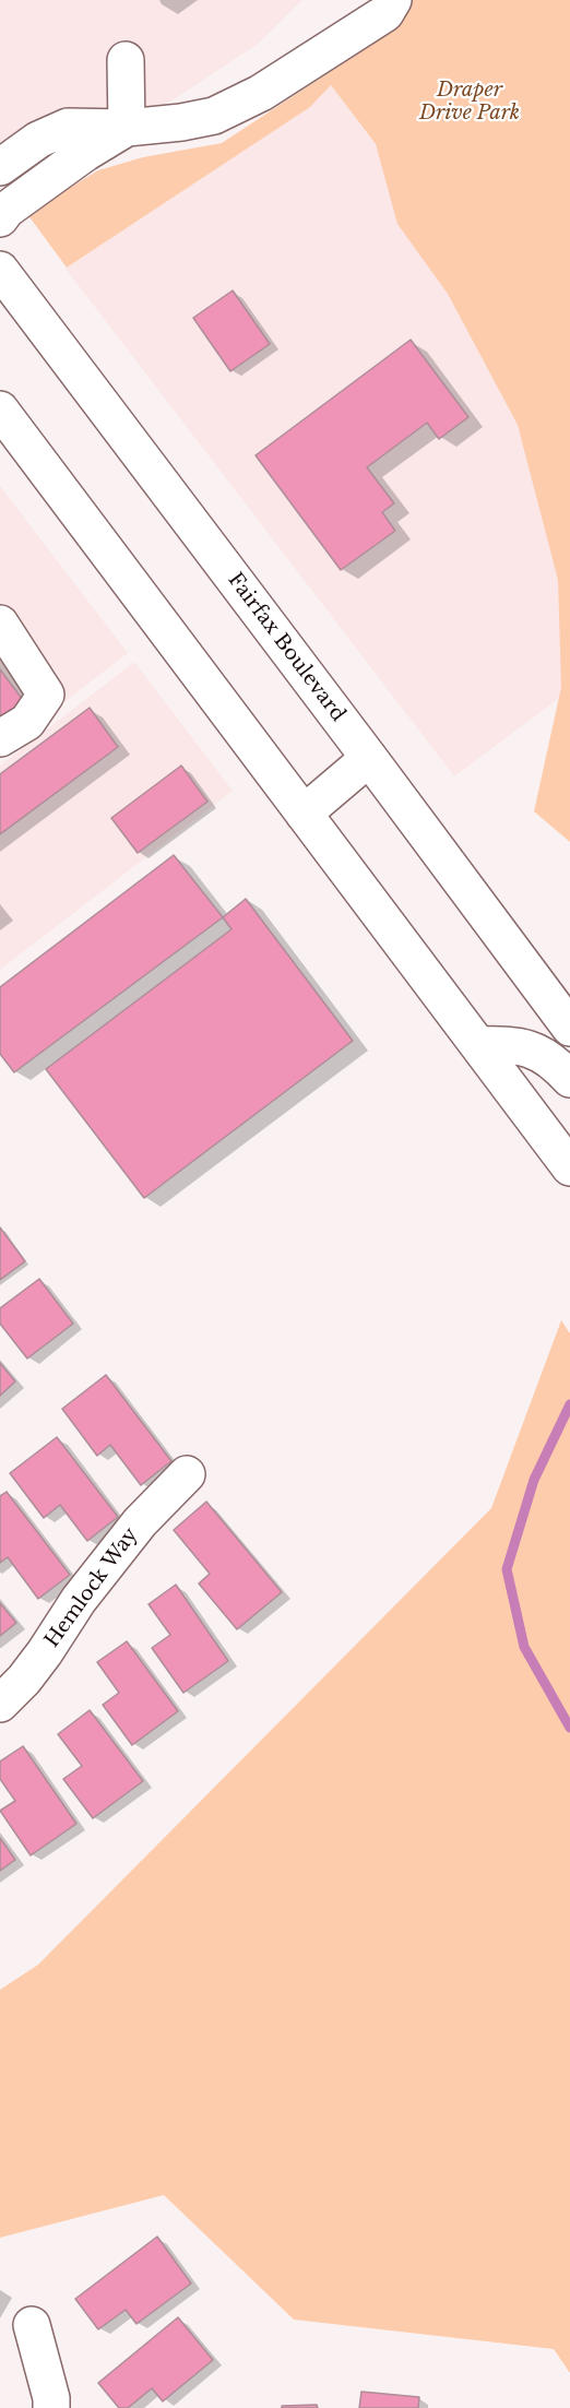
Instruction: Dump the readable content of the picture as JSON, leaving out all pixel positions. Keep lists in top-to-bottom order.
{
  "streets": {
    "main road": ["Fairfax Boulevard", "Hemlock Way"]
  },
  "parks": ["Draper Drive Park"]
}
